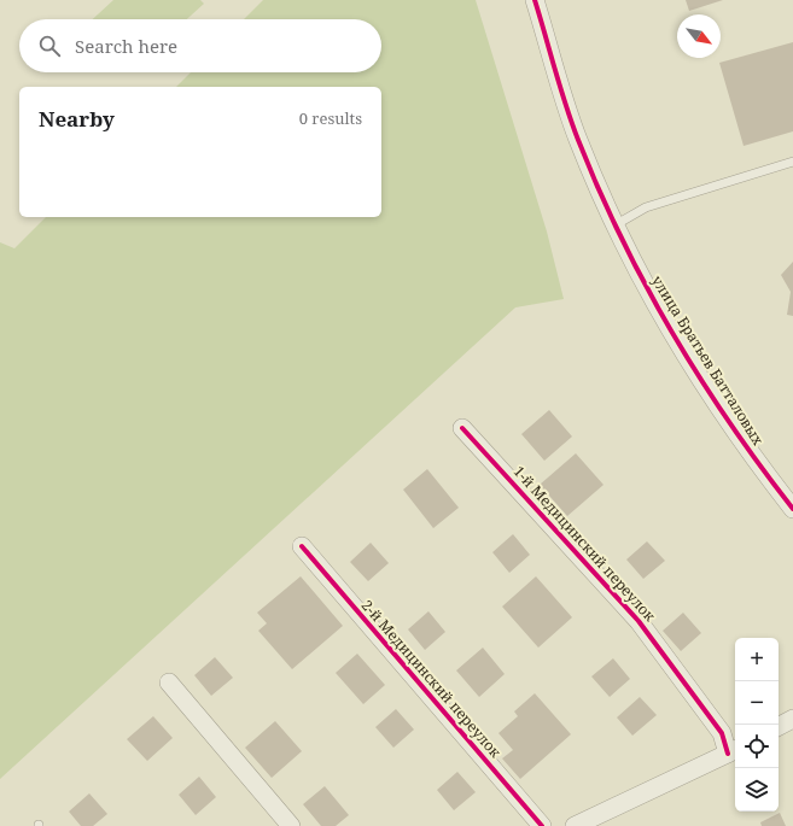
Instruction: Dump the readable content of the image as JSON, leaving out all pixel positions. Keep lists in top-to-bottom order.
{
  "streets": {
    "street": ["улица Братьев Батталовых", "1-й Медицинский переулок", "2-й Медицинский переулок"]
  },
  "north": "bottom right",
  "page": {
    "search": "Search here",
    "heading": ["Nearby", "0 results"],
    "map_buttons": ["+", "−"]
  }
}
